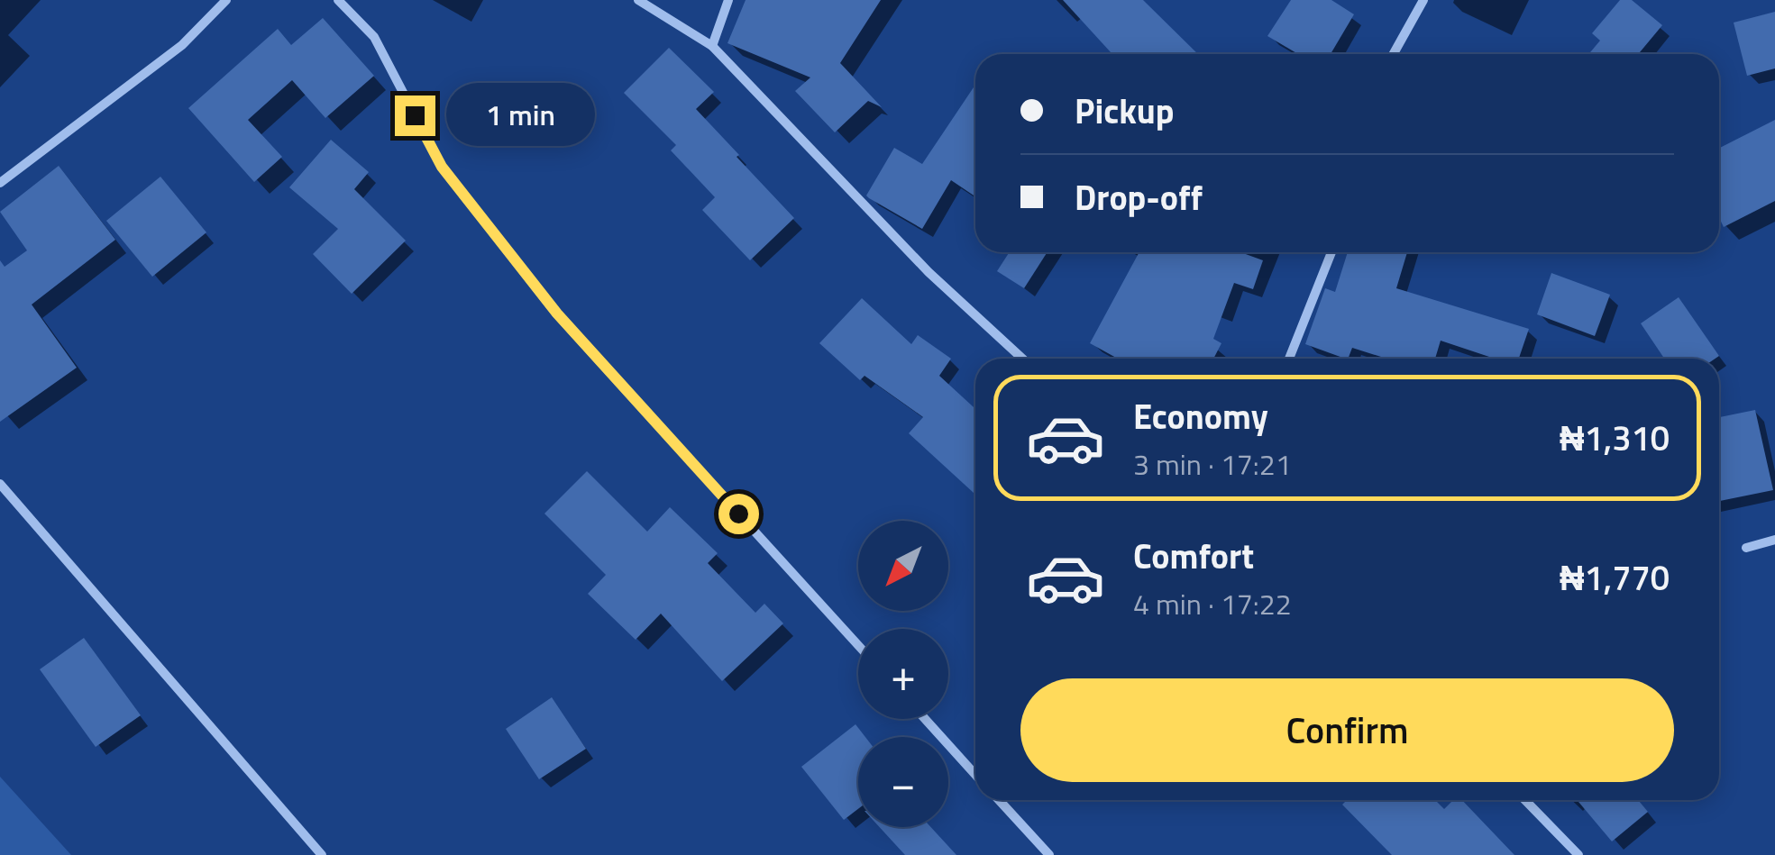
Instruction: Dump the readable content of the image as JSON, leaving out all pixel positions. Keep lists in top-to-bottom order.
{
  "north": "bottom left",
  "page": {
    "banner": ["Pickup", "Drop-off"],
    "bubble": "1 min",
    "list": [
      {
        "name": "Economy",
        "note": "3 min · 17:21",
        "value": "₦1,310"
      },
      {
        "name": "Comfort",
        "note": "4 min · 17:22",
        "value": "₦1,770"
      }
    ],
    "map_buttons": ["+", "−"],
    "buttons": "Confirm"
  }
}
